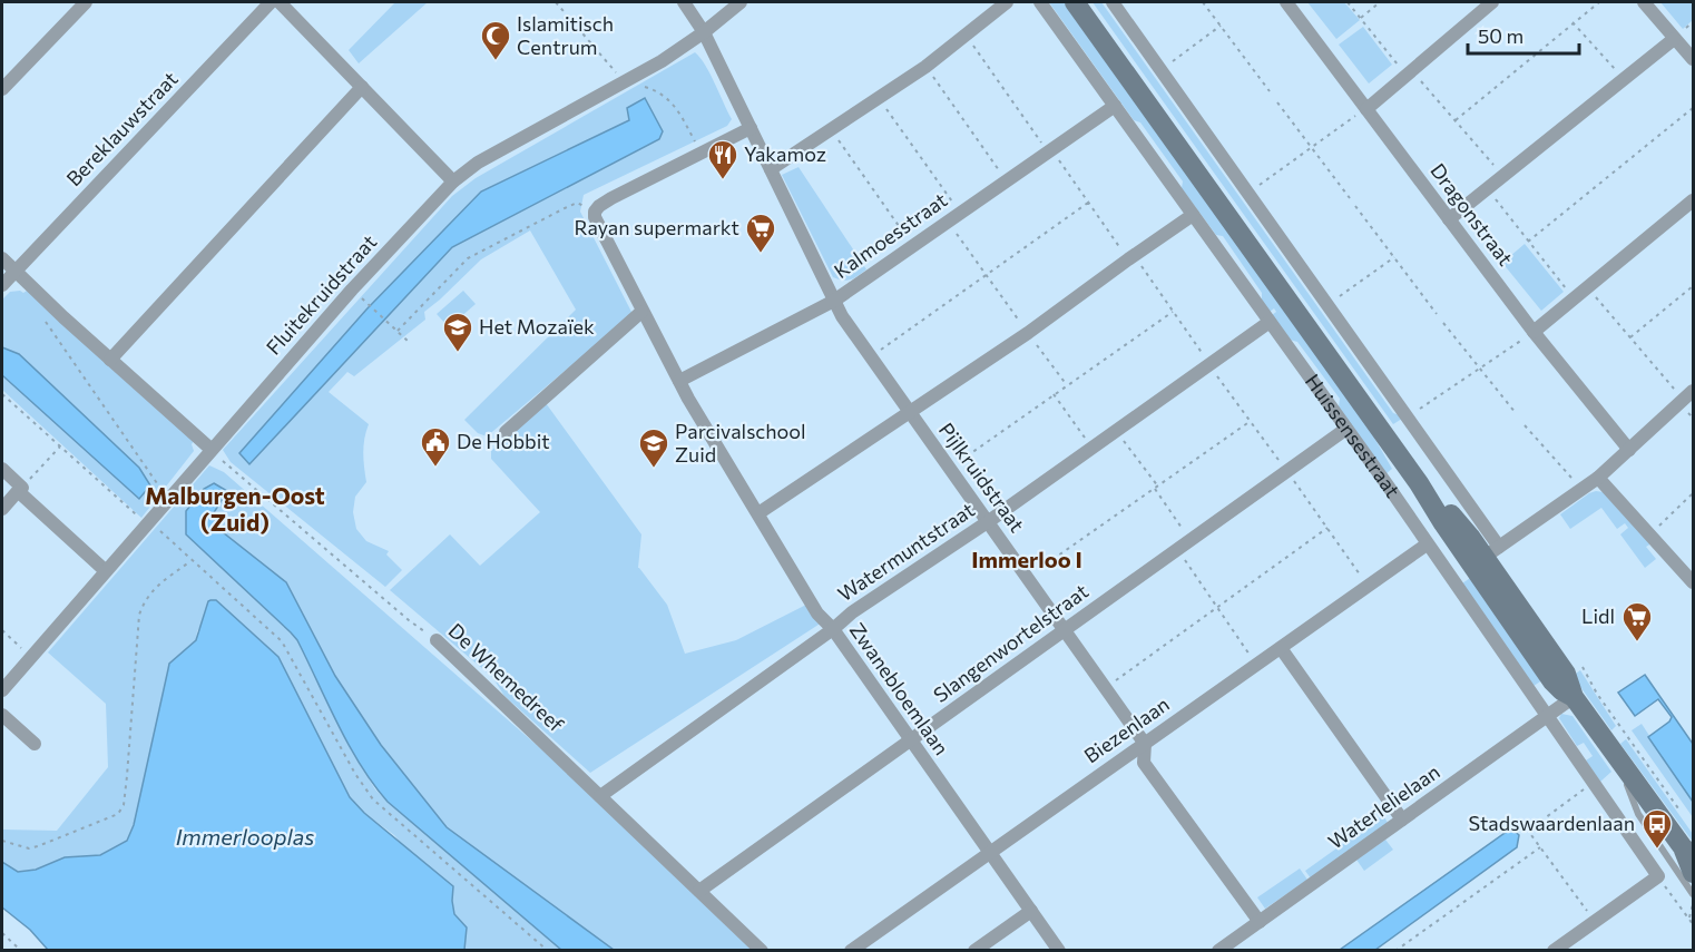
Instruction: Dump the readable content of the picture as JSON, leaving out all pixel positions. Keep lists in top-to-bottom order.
{
  "streets": {
    "street": [
      "Bereklauwstraat",
      "Dragonstraat",
      "Kalmoesstraat",
      "Fluitekruidstraat",
      "Huissensestraat",
      "Pijlkruidstraat",
      "Watermuntstraat",
      "Slangenwortelstraat",
      "De Whemedreef",
      "Zwanebloemlaan",
      "Biezenlaan",
      "Waterlelielaan"
    ]
  },
  "crossings": [
    ["Kalmoesstraat", "Huissensestraat"],
    ["Kalmoesstraat", "Pijlkruidstraat"],
    ["Kalmoesstraat", "Zwanebloemlaan"],
    ["Fluitekruidstraat", "Pijlkruidstraat"],
    ["Fluitekruidstraat", "De Whemedreef"],
    ["Huissensestraat", "Watermuntstraat"],
    ["Huissensestraat", "Slangenwortelstraat"],
    ["Huissensestraat", "Biezenlaan"],
    ["Huissensestraat", "Waterlelielaan"],
    ["Pijlkruidstraat", "Watermuntstraat"],
    ["Pijlkruidstraat", "Slangenwortelstraat"],
    ["Pijlkruidstraat", "Biezenlaan"],
    ["Pijlkruidstraat", "Waterlelielaan"],
    ["Watermuntstraat", "De Whemedreef"],
    ["Watermuntstraat", "Zwanebloemlaan"],
    ["Slangenwortelstraat", "De Whemedreef"],
    ["Slangenwortelstraat", "Zwanebloemlaan"],
    ["Zwanebloemlaan", "Biezenlaan"]
  ],
  "districts": ["Malburgen-Oost (Zuid)", "Immerloo I"],
  "water": ["Immerlooplas"],
  "places": {
    "mosque": ["Islamitisch Centrum"],
    "restaurant": ["Yakamoz"],
    "supermarket": ["Rayan supermarkt", "Lidl"],
    "school or university": ["Het Mozaïek", "Parcivalschool Zuid"],
    "public building": ["De Hobbit"],
    "bus stop": ["Stadswaardenlaan"]
  },
  "scale_bar": "50 m"
}
